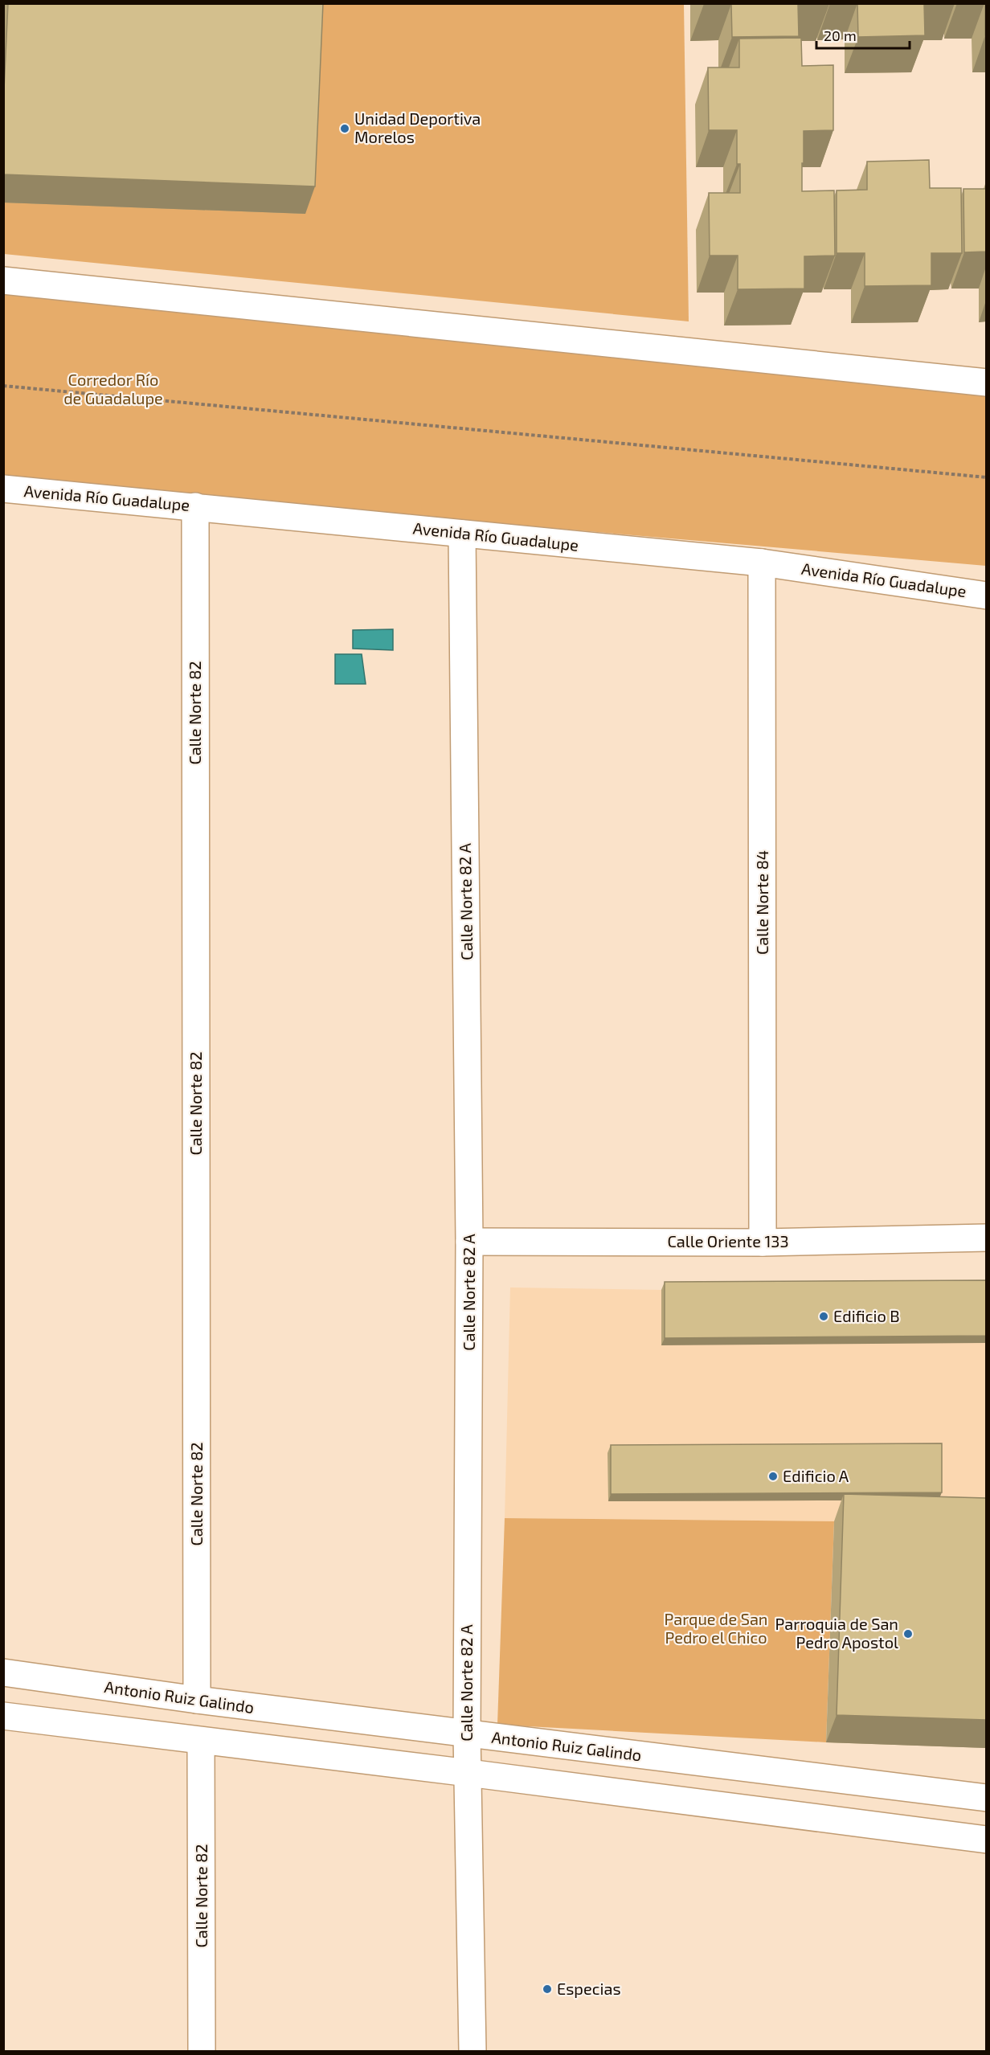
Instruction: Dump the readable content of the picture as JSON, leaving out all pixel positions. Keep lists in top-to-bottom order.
{
  "streets": {
    "street": [
      "Avenida Río Guadalupe",
      "Calle Norte 82",
      "Calle Norte 82 A",
      "Calle Norte 84",
      "Calle Oriente 133",
      "Antonio Ruiz Galindo"
    ]
  },
  "crossings": [
    ["Avenida Río Guadalupe", "Calle Norte 82"],
    ["Avenida Río Guadalupe", "Calle Norte 82 A"],
    ["Avenida Río Guadalupe", "Calle Norte 84"],
    ["Calle Norte 82", "Antonio Ruiz Galindo"],
    ["Calle Norte 82 A", "Calle Oriente 133"],
    ["Calle Norte 82 A", "Antonio Ruiz Galindo"],
    ["Calle Norte 84", "Calle Oriente 133"]
  ],
  "parks": ["Corredor Río de Guadalupe", "Parque de San Pedro el Chico"],
  "places": [
    "Unidad Deportiva Morelos",
    "Edificio B",
    "Edificio A",
    "Parroquia de San Pedro Apostol",
    "Especias"
  ],
  "scale_bar": "20 m"
}
